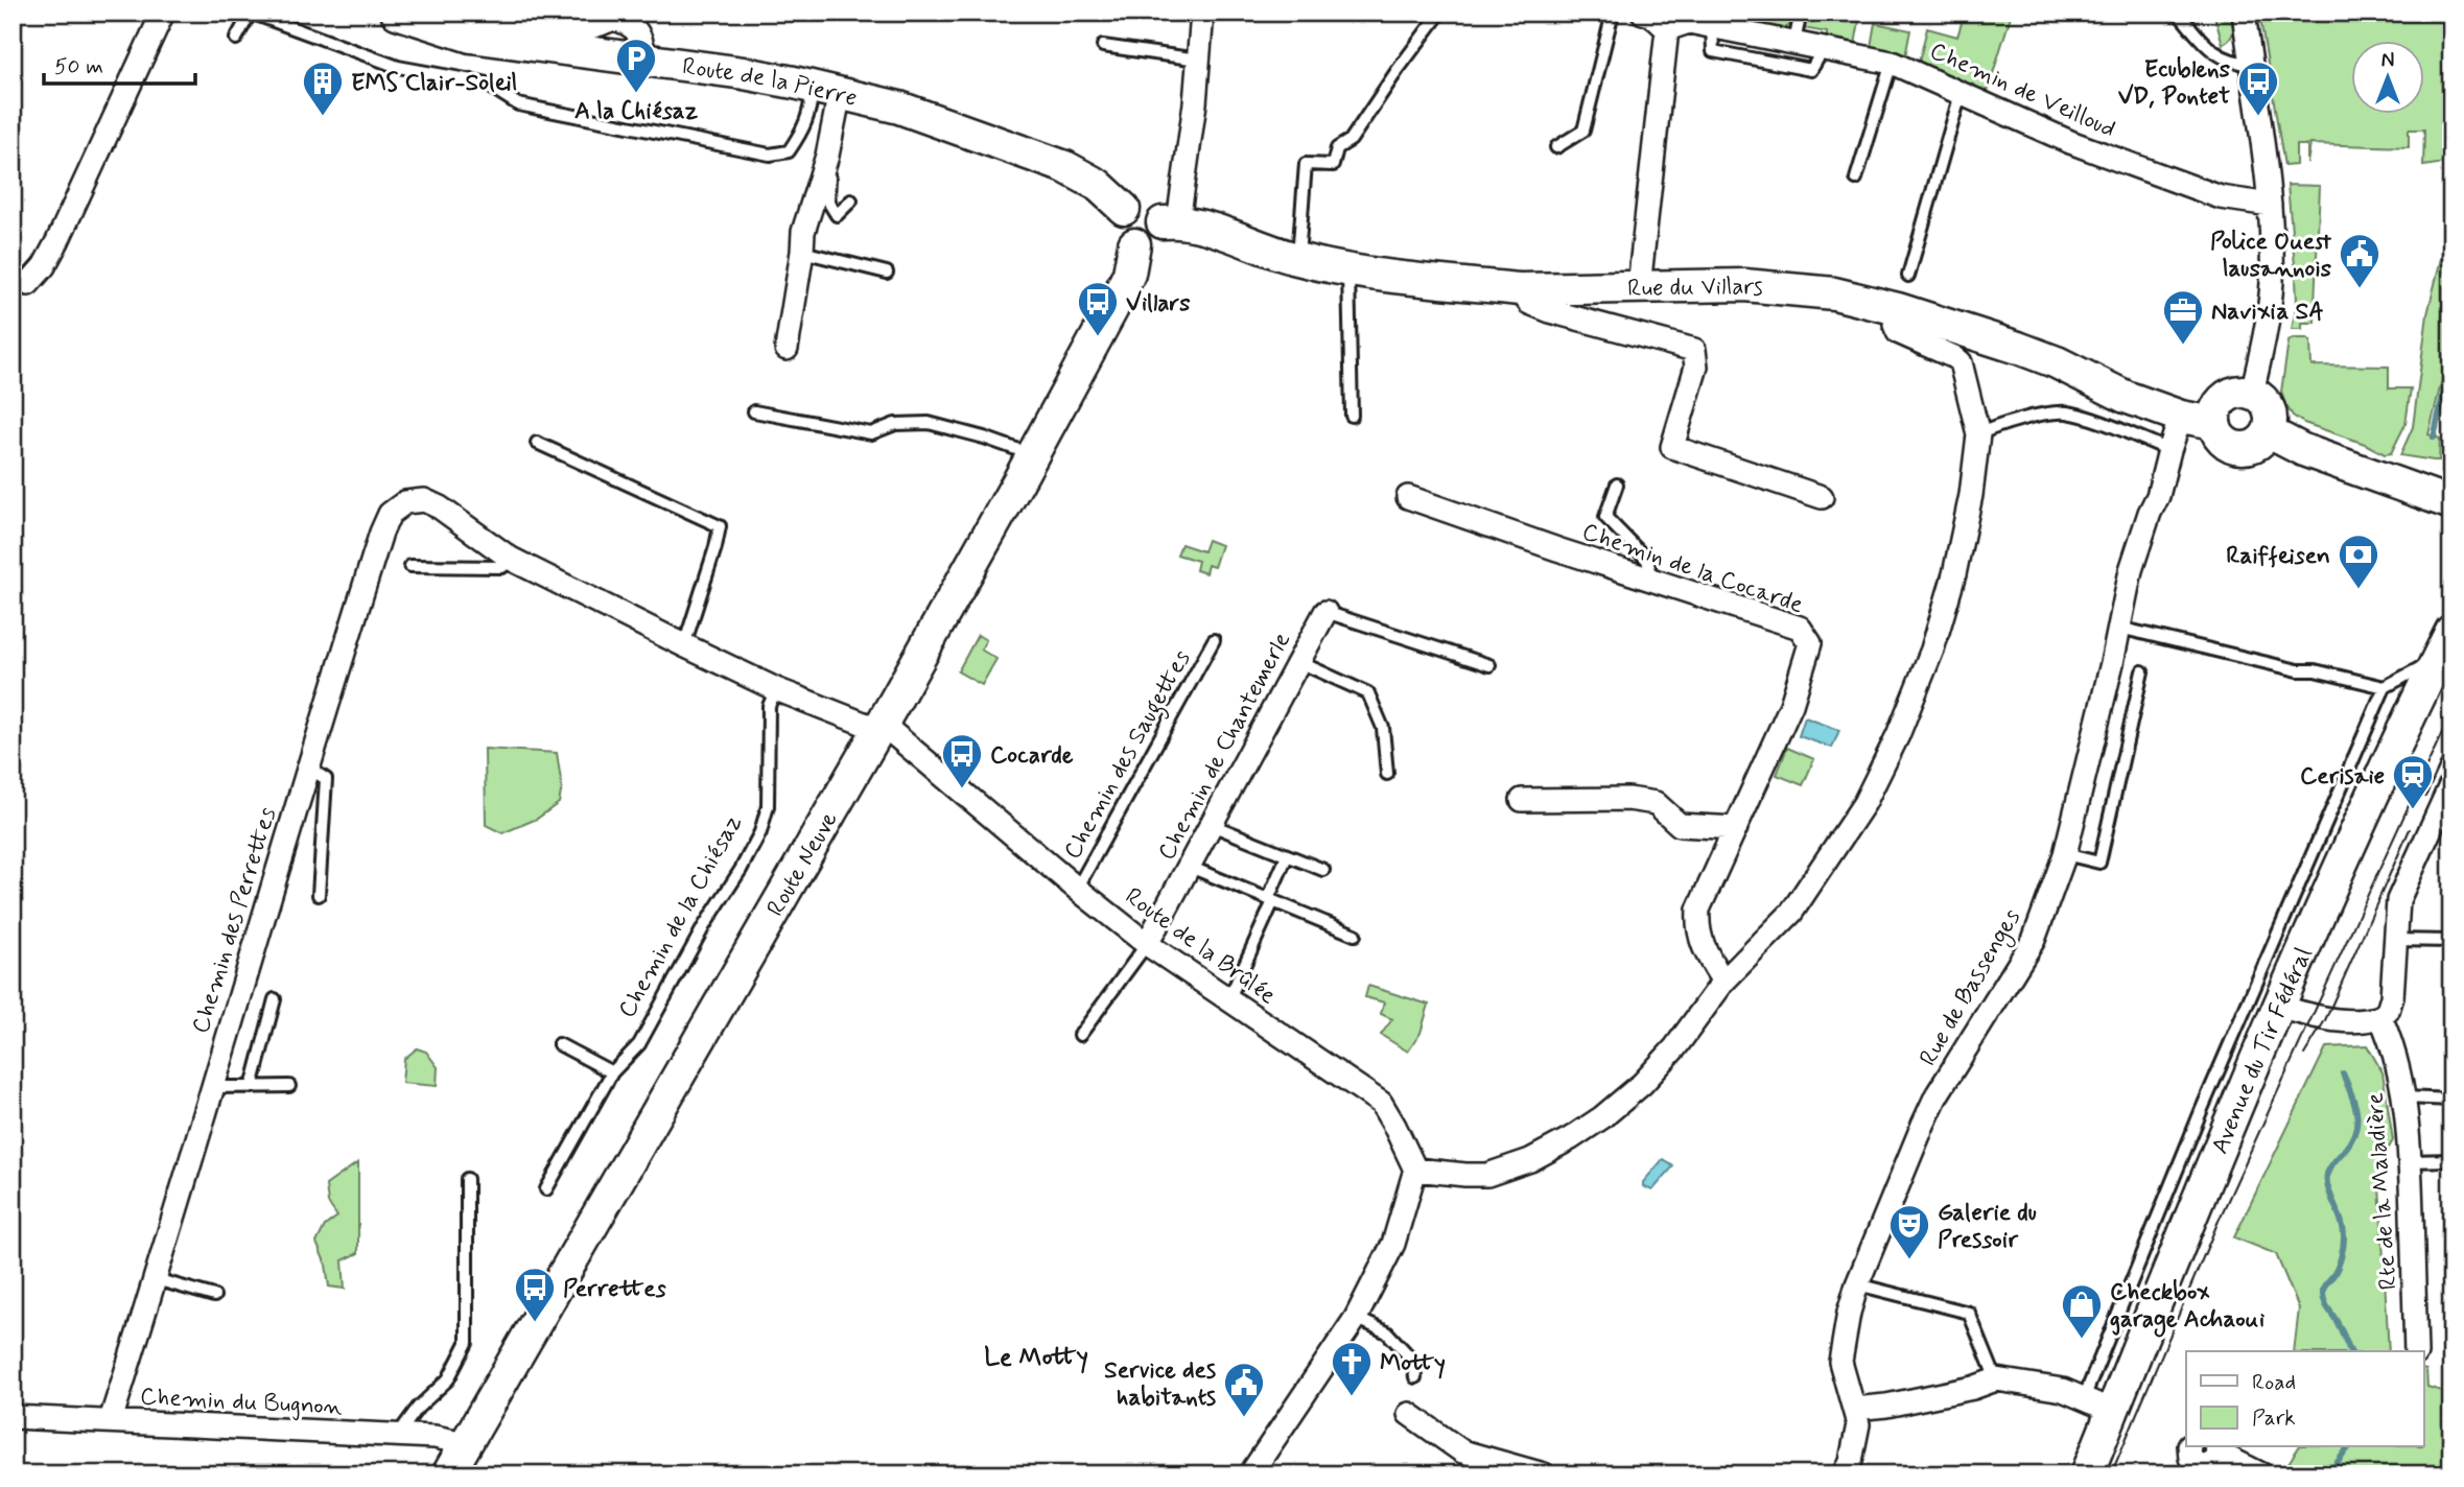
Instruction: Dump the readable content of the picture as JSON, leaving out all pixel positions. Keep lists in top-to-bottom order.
{
  "streets": {
    "main road": [
      "Route de la Pierre",
      "Rue du Villars",
      "Route Neuve",
      "Avenue du Tir Fédéral"
    ],
    "street": [
      "Chemin de Veilloud",
      "Chemin de la Cocarde",
      "Chemin de Chantemerle",
      "Chemin des Perrettes",
      "Route de la Brûlée",
      "Rue de Bassenges",
      "Rte de la Maladière",
      "Chemin du Bugnon"
    ],
    "lane": ["Chemin des Saugettes", "Chemin de la Chiésaz"]
  },
  "crossings": [
    ["Route de la Pierre", "Rue du Villars"],
    ["Route de la Pierre", "Route Neuve"],
    ["Rue du Villars", "Route Neuve"],
    ["Rue du Villars", "Rue de Bassenges"],
    ["Chemin de Chantemerle", "Route de la Brûlée"],
    ["Chemin des Saugettes", "Route de la Brûlée"],
    ["Route Neuve", "Route de la Brûlée"],
    ["Route Neuve", "Chemin du Bugnon"],
    ["Chemin des Perrettes", "Chemin du Bugnon"]
  ],
  "districts": ["Le Motty"],
  "places": {
    "parking": ["A la Chiésaz"],
    "building": ["EMS Clair-Soleil"],
    "bus stop": [
      "Ecublens VD, Pontet",
      "Villars",
      "Cocarde",
      "Perrettes"
    ],
    "public building": ["Police Ouest lausannois", "Service des habitants"],
    "office": ["Navixia SA"],
    "bank": ["Raiffeisen"],
    "station": ["Cerisaie"],
    "theatre": ["Galerie du Pressoir"],
    "shop": ["Checkbox garage Achaoui"],
    "church": ["Motty"]
  },
  "legend": ["Road", "Park"],
  "scale_bar": "50 m",
  "north": "top"
}
